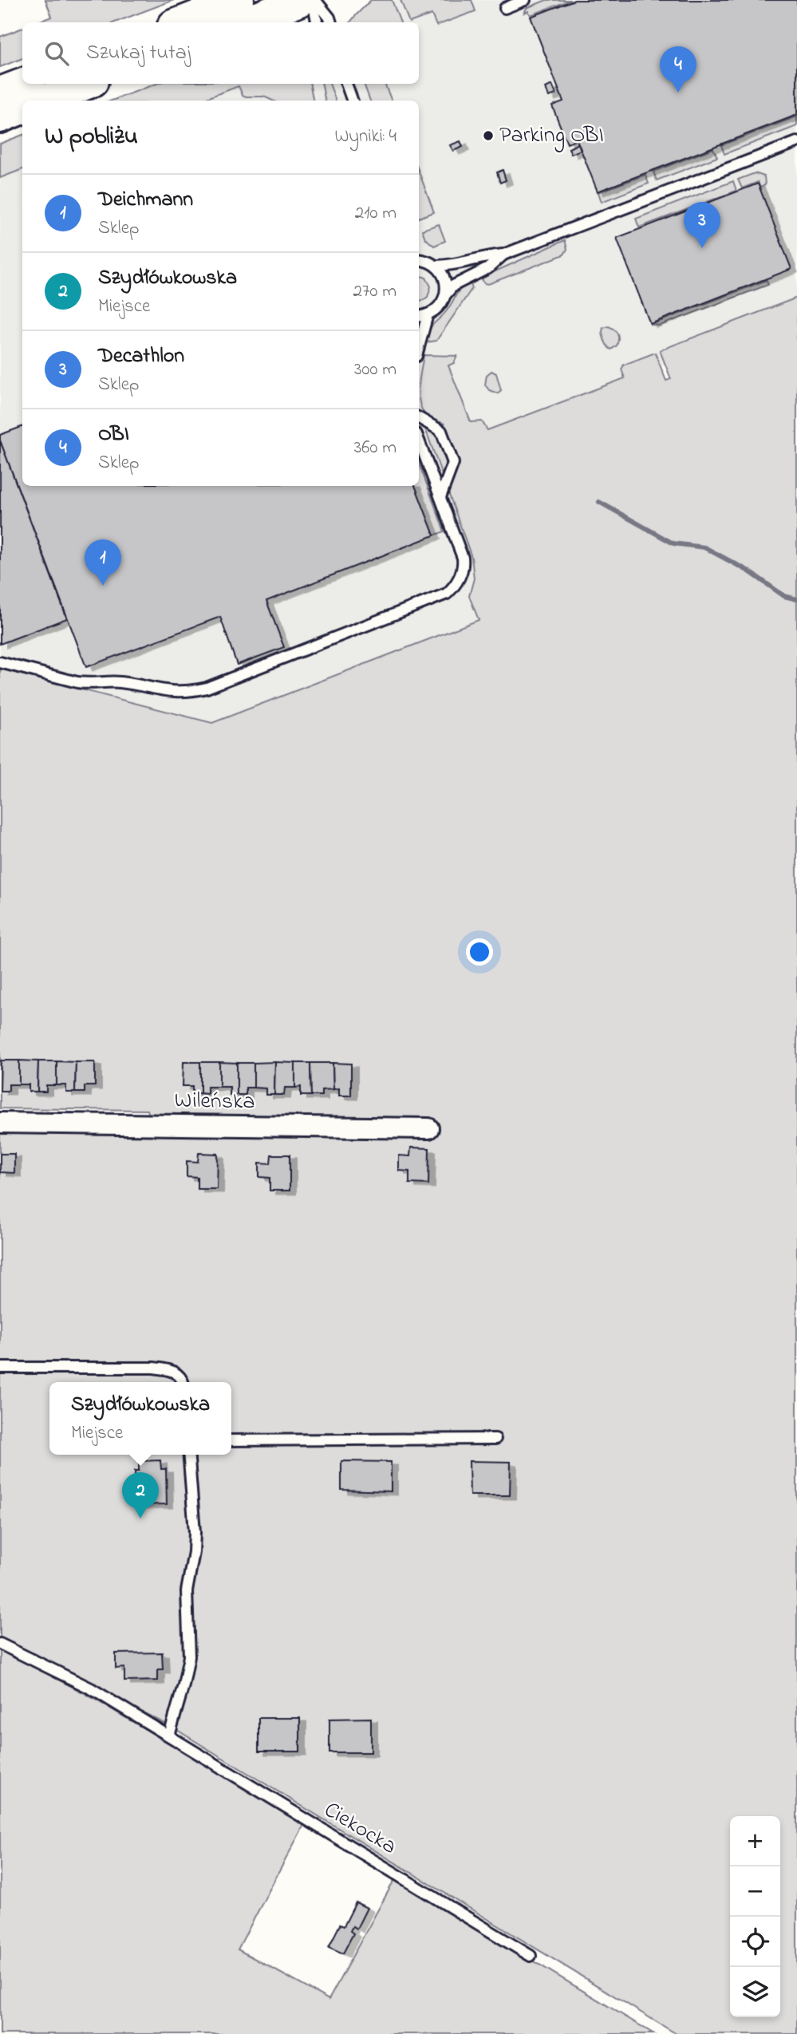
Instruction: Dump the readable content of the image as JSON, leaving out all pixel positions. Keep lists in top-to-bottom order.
{
  "streets": {
    "street": ["Wileńska"],
    "lane": ["Ciekocka"]
  },
  "places": ["Parking OBI"],
  "page": {
    "search": "Szukaj tutaj",
    "pins": [
      "4",
      "3",
      "1",
      "2"
    ],
    "heading": ["W pobliżu", "Wyniki: 4"],
    "list": [
      {
        "mark": "1",
        "name": "Deichmann",
        "note": "Sklep",
        "value": "210 m"
      },
      {
        "mark": "2",
        "name": "Szydłówkowska",
        "note": "Miejsce",
        "value": "270 m"
      },
      {
        "mark": "3",
        "name": "Decathlon",
        "note": "Sklep",
        "value": "300 m"
      },
      {
        "mark": "4",
        "name": "OBI",
        "note": "Sklep",
        "value": "360 m"
      }
    ],
    "popup": ["Szydłówkowska", "Miejsce"],
    "map_buttons": ["+", "−"]
  }
}
